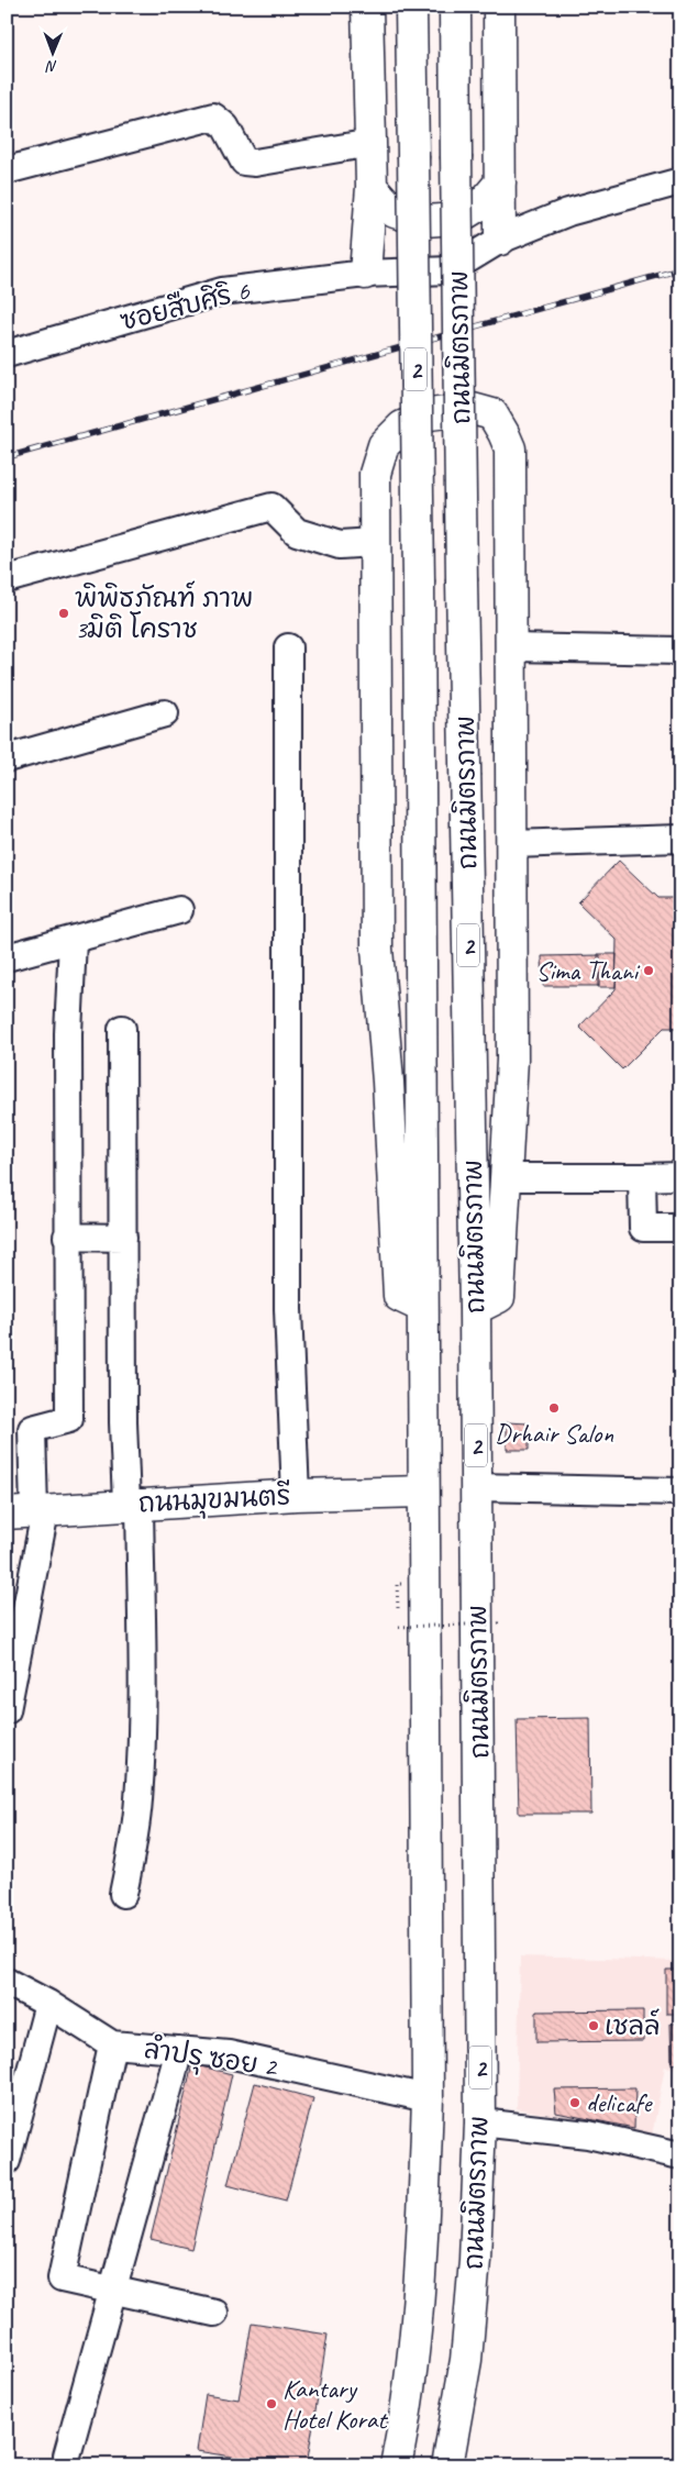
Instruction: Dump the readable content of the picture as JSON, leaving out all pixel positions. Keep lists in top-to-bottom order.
{
  "streets": {
    "main road": ["ถนนมิตรภาพ", "2", "ถนนมุขมนตรี"],
    "street": ["ซอยสืบศิริ 6", "ลำปรุ ซอย 2"]
  },
  "crossings": [
    ["ถนนมิตรภาพ", "ถนนมุขมนตรี"],
    ["ถนนมิตรภาพ", "ลำปรุ ซอย 2"]
  ],
  "places": [
    "พิพิธภัณท์ ภาพ 3มิติ โคราช",
    "Sima Thani",
    "Drhair Salon",
    "เชลล์",
    "delicafe",
    "Kantary Hotel Korat"
  ],
  "north": "bottom"
}
